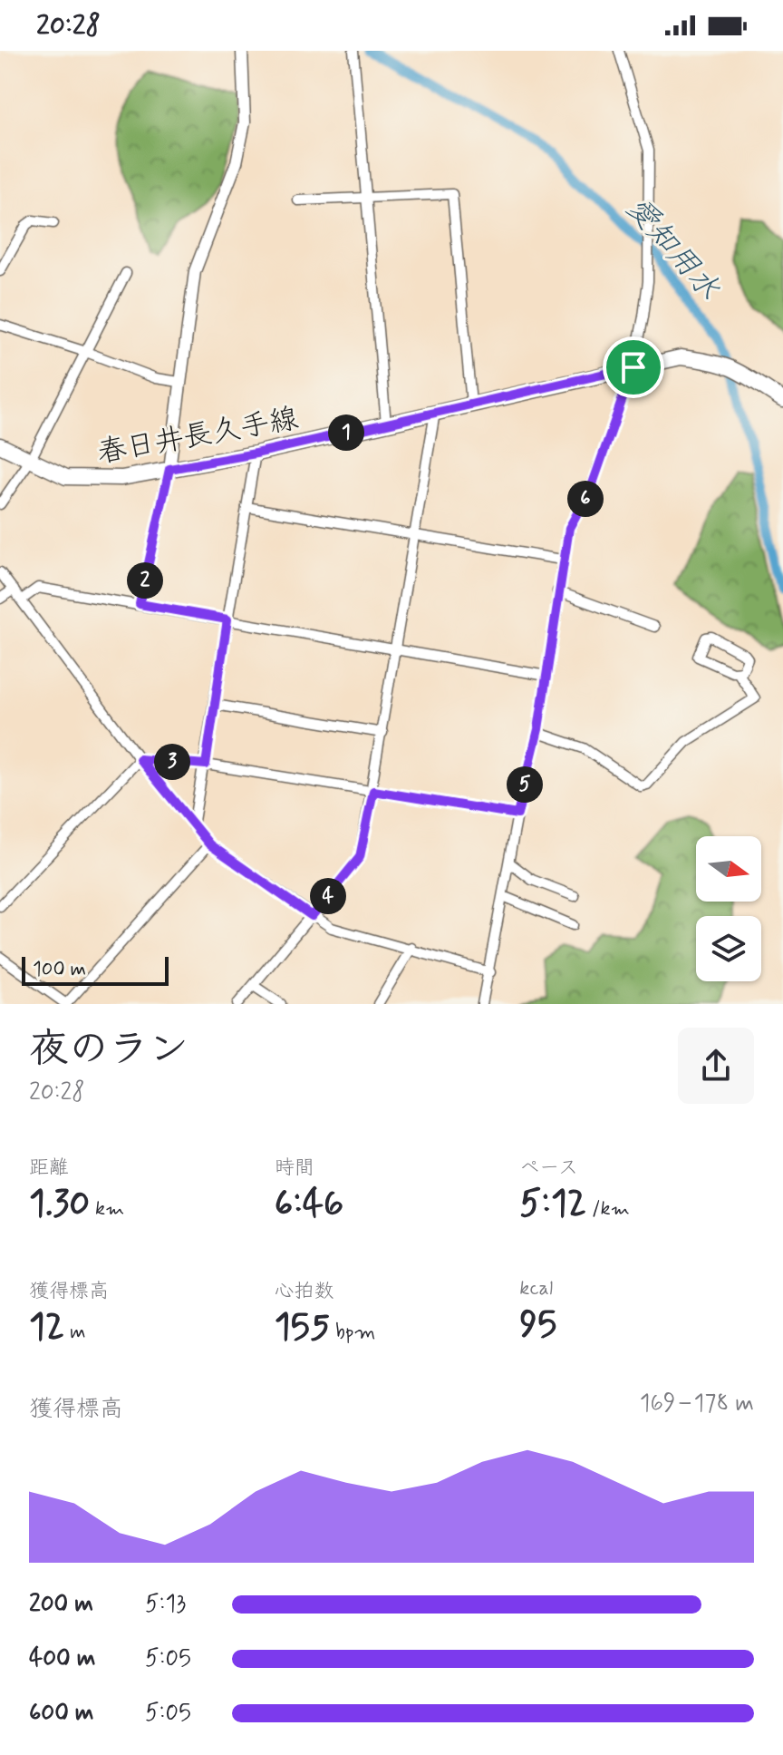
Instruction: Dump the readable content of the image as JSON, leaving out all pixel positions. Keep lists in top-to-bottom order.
{
  "streets": {
    "main road": ["春日井長久手線"]
  },
  "water": ["愛知用水"],
  "scale_bar": "100 m",
  "north": "right",
  "page": {
    "status": "20:28",
    "pins": [
      "1",
      "6",
      "2",
      "3",
      "5",
      "4"
    ],
    "scale": "100 m",
    "heading": ["夜のラン", "20:28"],
    "stats": [
      ["距離", "1.30 km"],
      ["時間", "6:46"],
      ["ペース", "5:12 /km"],
      ["獲得標高", "12 m"],
      ["心拍数", "155 bpm"],
      ["kcal", "95"]
    ],
    "chart": ["獲得標高", "169–178 m"],
    "list": [
      {
        "name": "200 m",
        "note": "5:13"
      },
      {
        "name": "400 m",
        "note": "5:05"
      },
      {
        "name": "600 m",
        "note": "5:05"
      }
    ]
  }
}
